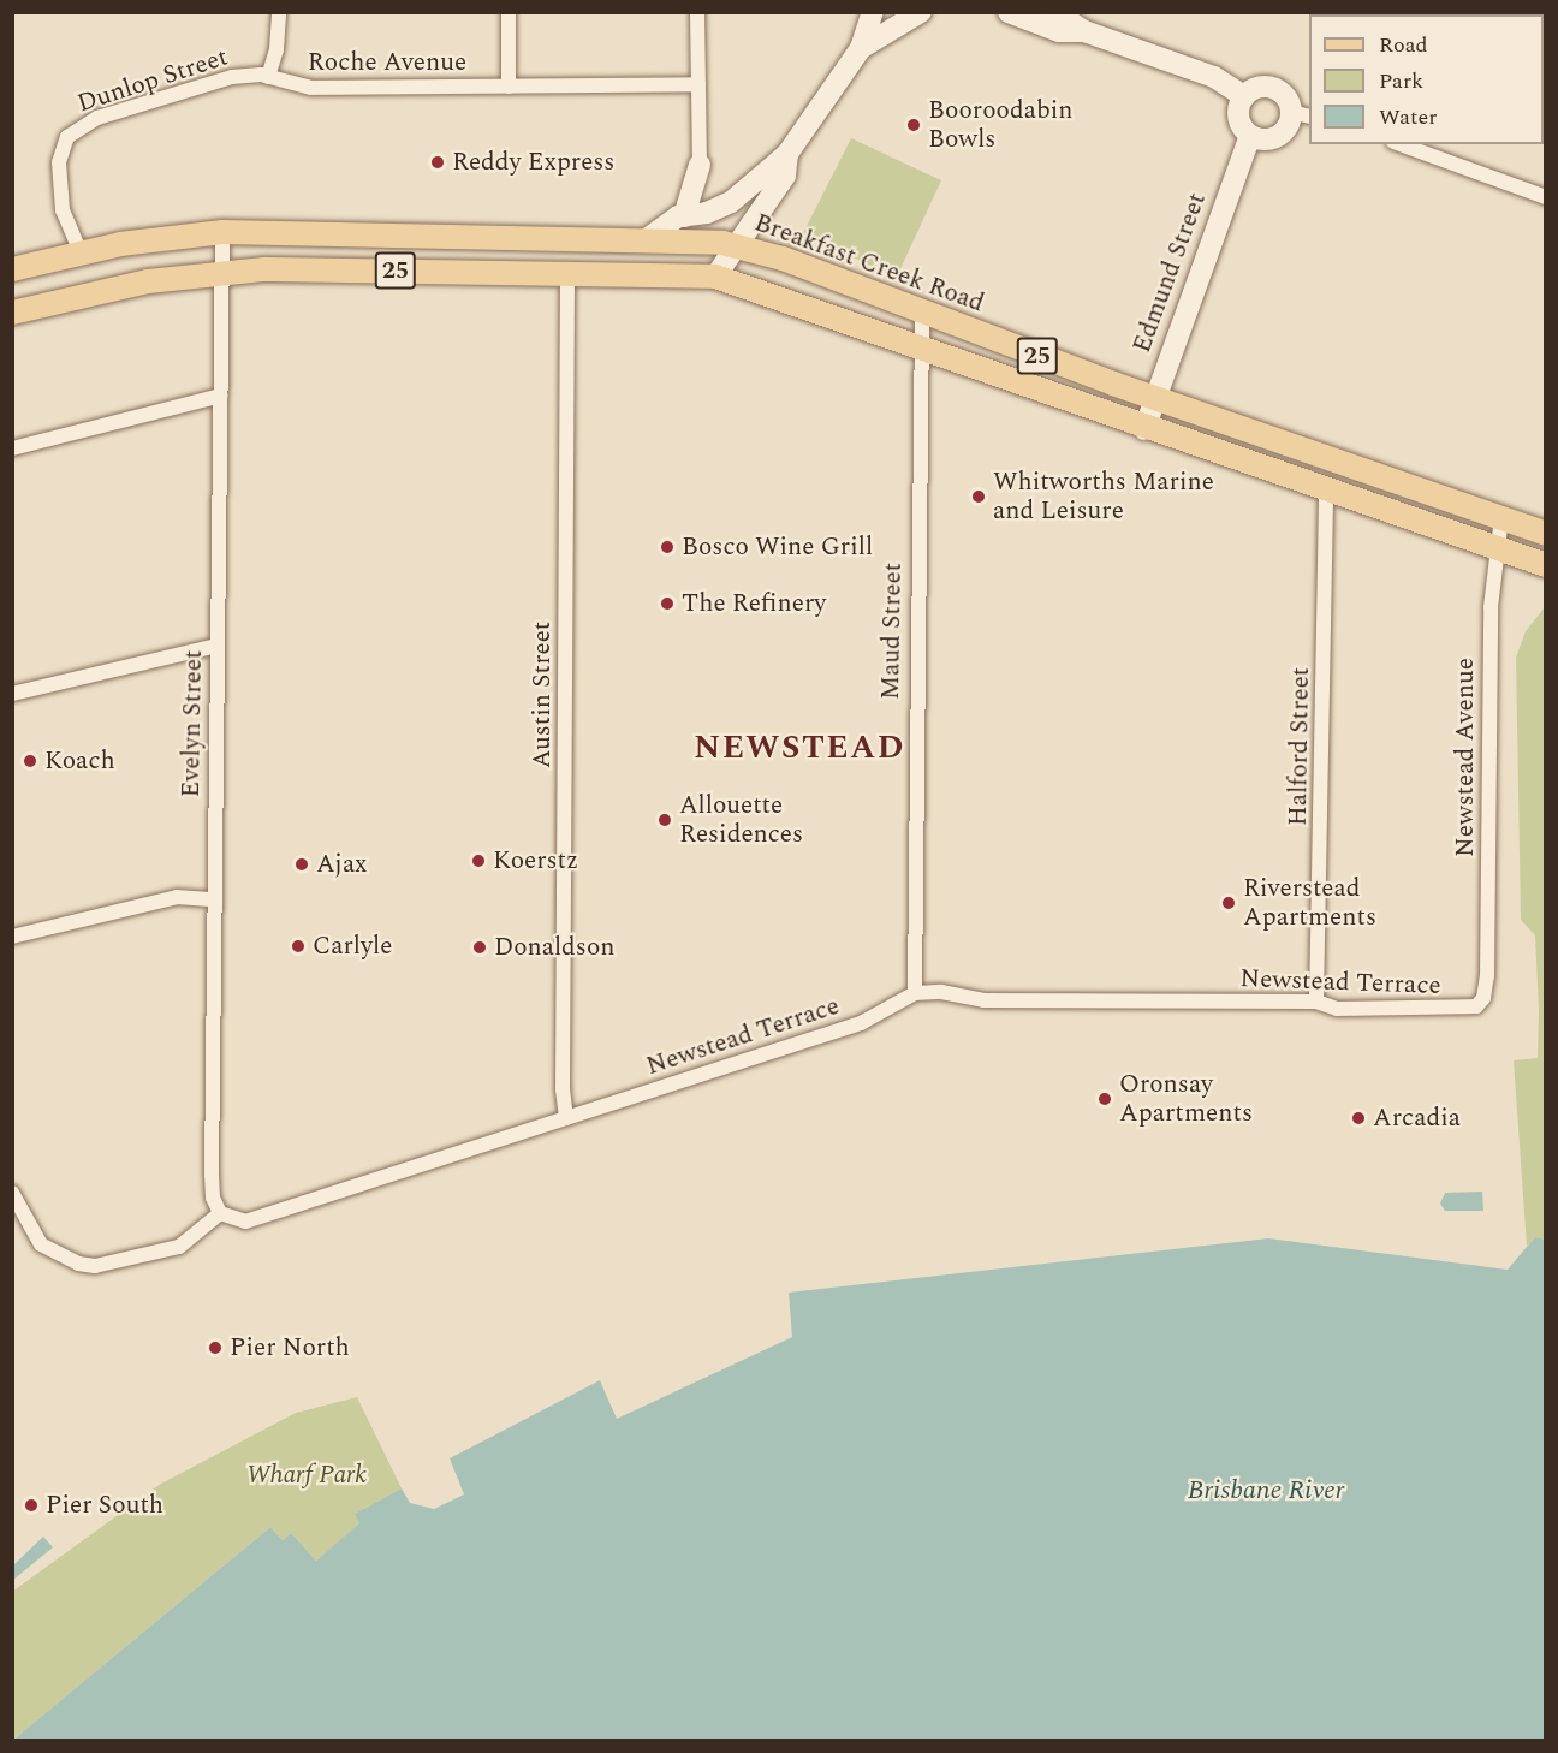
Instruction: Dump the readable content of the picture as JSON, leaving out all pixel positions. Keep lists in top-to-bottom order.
{
  "streets": {
    "main road": ["Breakfast Creek Road", "25"],
    "street": [
      "Roche Avenue",
      "Dunlop Street",
      "Edmund Street",
      "Maud Street",
      "Austin Street",
      "Evelyn Street",
      "Halford Street",
      "Newstead Avenue",
      "Newstead Terrace"
    ]
  },
  "crossings": [
    ["Roche Avenue", "Dunlop Street"],
    ["Dunlop Street", "Breakfast Creek Road"],
    ["Breakfast Creek Road", "Edmund Street"],
    ["Breakfast Creek Road", "Maud Street"],
    ["Breakfast Creek Road", "Evelyn Street"],
    ["Breakfast Creek Road", "Newstead Avenue"],
    ["25", "Edmund Street"],
    ["25", "Maud Street"],
    ["25", "Austin Street"],
    ["25", "Evelyn Street"],
    ["25", "Halford Street"],
    ["25", "Newstead Avenue"],
    ["Maud Street", "Newstead Terrace"],
    ["Austin Street", "Newstead Terrace"],
    ["Evelyn Street", "Newstead Terrace"],
    ["Halford Street", "Newstead Terrace"],
    ["Newstead Avenue", "Newstead Terrace"]
  ],
  "districts": ["NEWSTEAD"],
  "water": ["Brisbane River"],
  "parks": ["Wharf Park"],
  "places": [
    "Booroodabin Bowls",
    "Reddy Express",
    "Whitworths Marine and Leisure",
    "Bosco Wine Grill",
    "The Refinery",
    "Koach",
    "Allouette Residences",
    "Koerstz",
    "Ajax",
    "Riverstead Apartments",
    "Carlyle",
    "Donaldson",
    "Oronsay Apartments",
    "Arcadia",
    "Pier North",
    "Pier South"
  ],
  "legend": ["Road", "Park", "Water"]
}
